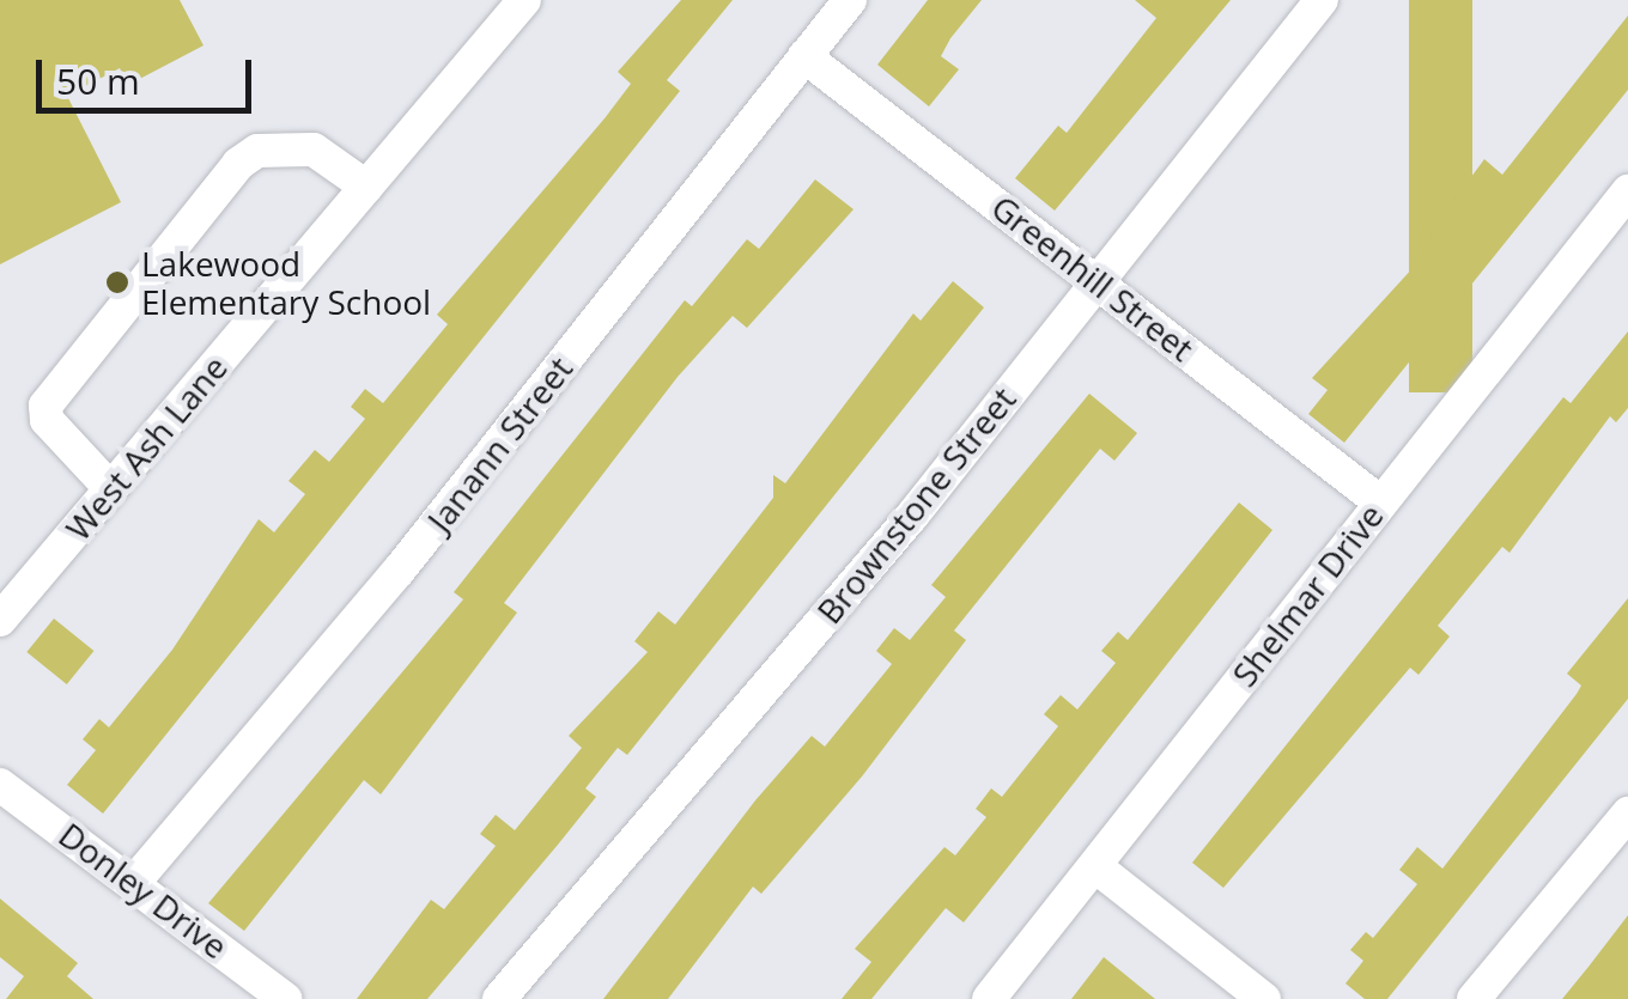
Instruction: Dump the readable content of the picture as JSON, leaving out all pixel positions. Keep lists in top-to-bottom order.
{
  "streets": {
    "street": [
      "Greenhill Street",
      "Janann Street",
      "West Ash Lane",
      "Brownstone Street",
      "Shelmar Drive",
      "Donley Drive"
    ]
  },
  "crossings": [
    ["Greenhill Street", "Janann Street"],
    ["Greenhill Street", "Brownstone Street"],
    ["Greenhill Street", "Shelmar Drive"],
    ["Janann Street", "Donley Drive"]
  ],
  "places": ["Lakewood Elementary School"],
  "scale_bar": "50 m"
}
